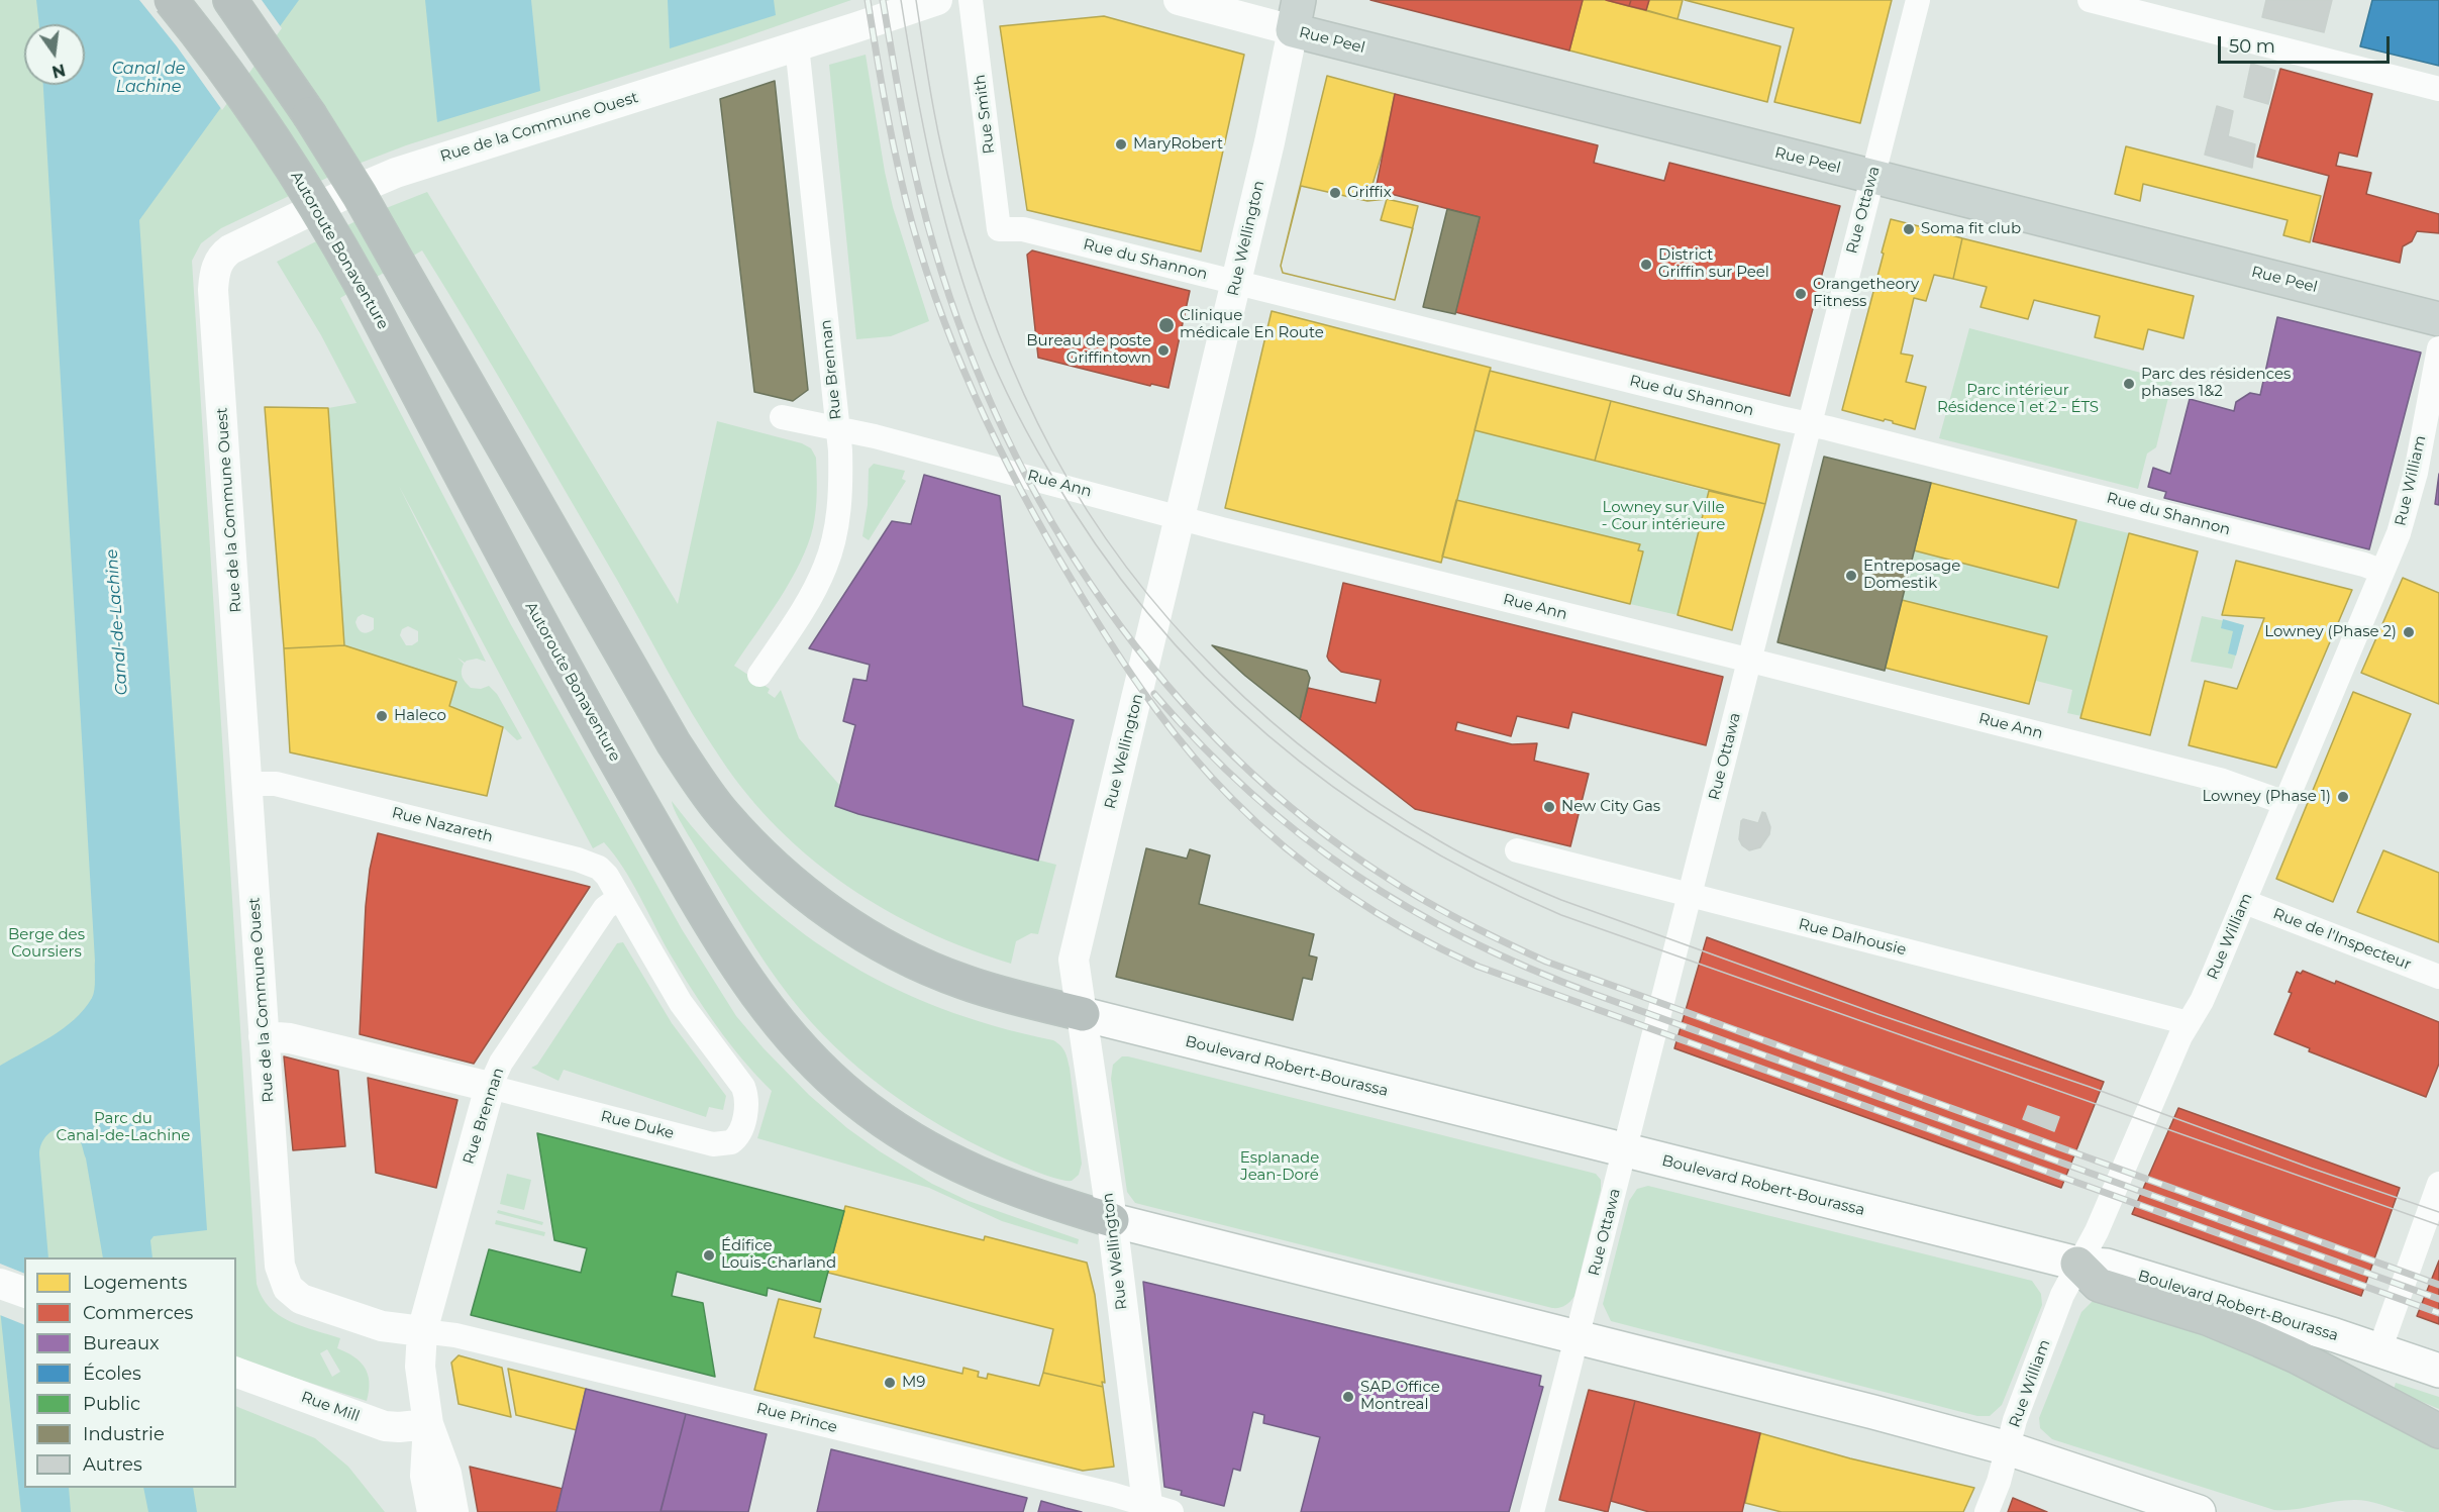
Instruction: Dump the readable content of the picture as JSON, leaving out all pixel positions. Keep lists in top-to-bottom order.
{
  "streets": {
    "highway": ["Autoroute Bonaventure"],
    "main road": ["Rue Peel", "Boulevard Robert-Bourassa"],
    "street": [
      "Rue Smith",
      "Rue de la Commune Ouest",
      "Rue Ottawa",
      "Rue Wellington",
      "Rue du Shannon",
      "Rue Brennan",
      "Rue William",
      "Rue Ann",
      "Rue Nazareth",
      "Rue Dalhousie",
      "Rue de l'Inspecteur",
      "Rue Duke",
      "Rue Mill",
      "Rue Prince"
    ]
  },
  "crossings": [
    ["Rue Peel", "Rue Ottawa"],
    ["Rue Peel", "Rue Wellington"],
    ["Rue Smith", "Rue du Shannon"],
    ["Rue de la Commune Ouest", "Rue Brennan"],
    ["Rue de la Commune Ouest", "Rue Nazareth"],
    ["Rue de la Commune Ouest", "Rue Duke"],
    ["Rue de la Commune Ouest", "Rue Prince"],
    ["Rue Ottawa", "Rue du Shannon"],
    ["Rue Ottawa", "Rue Ann"],
    ["Rue Ottawa", "Rue Dalhousie"],
    ["Rue Ottawa", "Boulevard Robert-Bourassa"],
    ["Rue Wellington", "Autoroute Bonaventure"],
    ["Rue Wellington", "Rue du Shannon"],
    ["Rue Wellington", "Rue Ann"],
    ["Rue Wellington", "Boulevard Robert-Bourassa"],
    ["Rue Wellington", "Rue Prince"],
    ["Rue du Shannon", "Rue William"],
    ["Rue Brennan", "Rue Ann"],
    ["Rue Brennan", "Rue Nazareth"],
    ["Rue Brennan", "Rue Duke"],
    ["Rue Brennan", "Rue Prince"],
    ["Rue William", "Rue Ann"],
    ["Rue William", "Rue Dalhousie"],
    ["Rue William", "Rue de l'Inspecteur"],
    ["Rue William", "Boulevard Robert-Bourassa"],
    ["Rue Nazareth", "Rue Duke"]
  ],
  "water": ["Canal de Lachine", "Canal-de-Lachine"],
  "parks": [
    "Parc intérieur Résidence 1 et 2 - ÉTS",
    "Lowney sur Ville - Cour intérieure",
    "Berge des Coursiers",
    "Parc du Canal-de-Lachine",
    "Esplanade Jean-Doré"
  ],
  "places": [
    "MaryRobert",
    "Griffix",
    "Soma fit club",
    "District Griffin sur Peel",
    "Orangetheory Fitness",
    "Clinique médicale En Route",
    "Bureau de poste Griffintown",
    "Parc des résidences phases 1&2",
    "Entreposage Domestik",
    "Lowney (Phase 2)",
    "Haleco",
    "Lowney (Phase 1)",
    "New City Gas",
    "Édifice Louis-Charland",
    "M9",
    "SAP Office Montreal"
  ],
  "legend": [
    "Logements",
    "Commerces",
    "Bureaux",
    "Écoles",
    "Public",
    "Industrie",
    "Autres"
  ],
  "scale_bar": "50 m",
  "north": "bottom"
}
